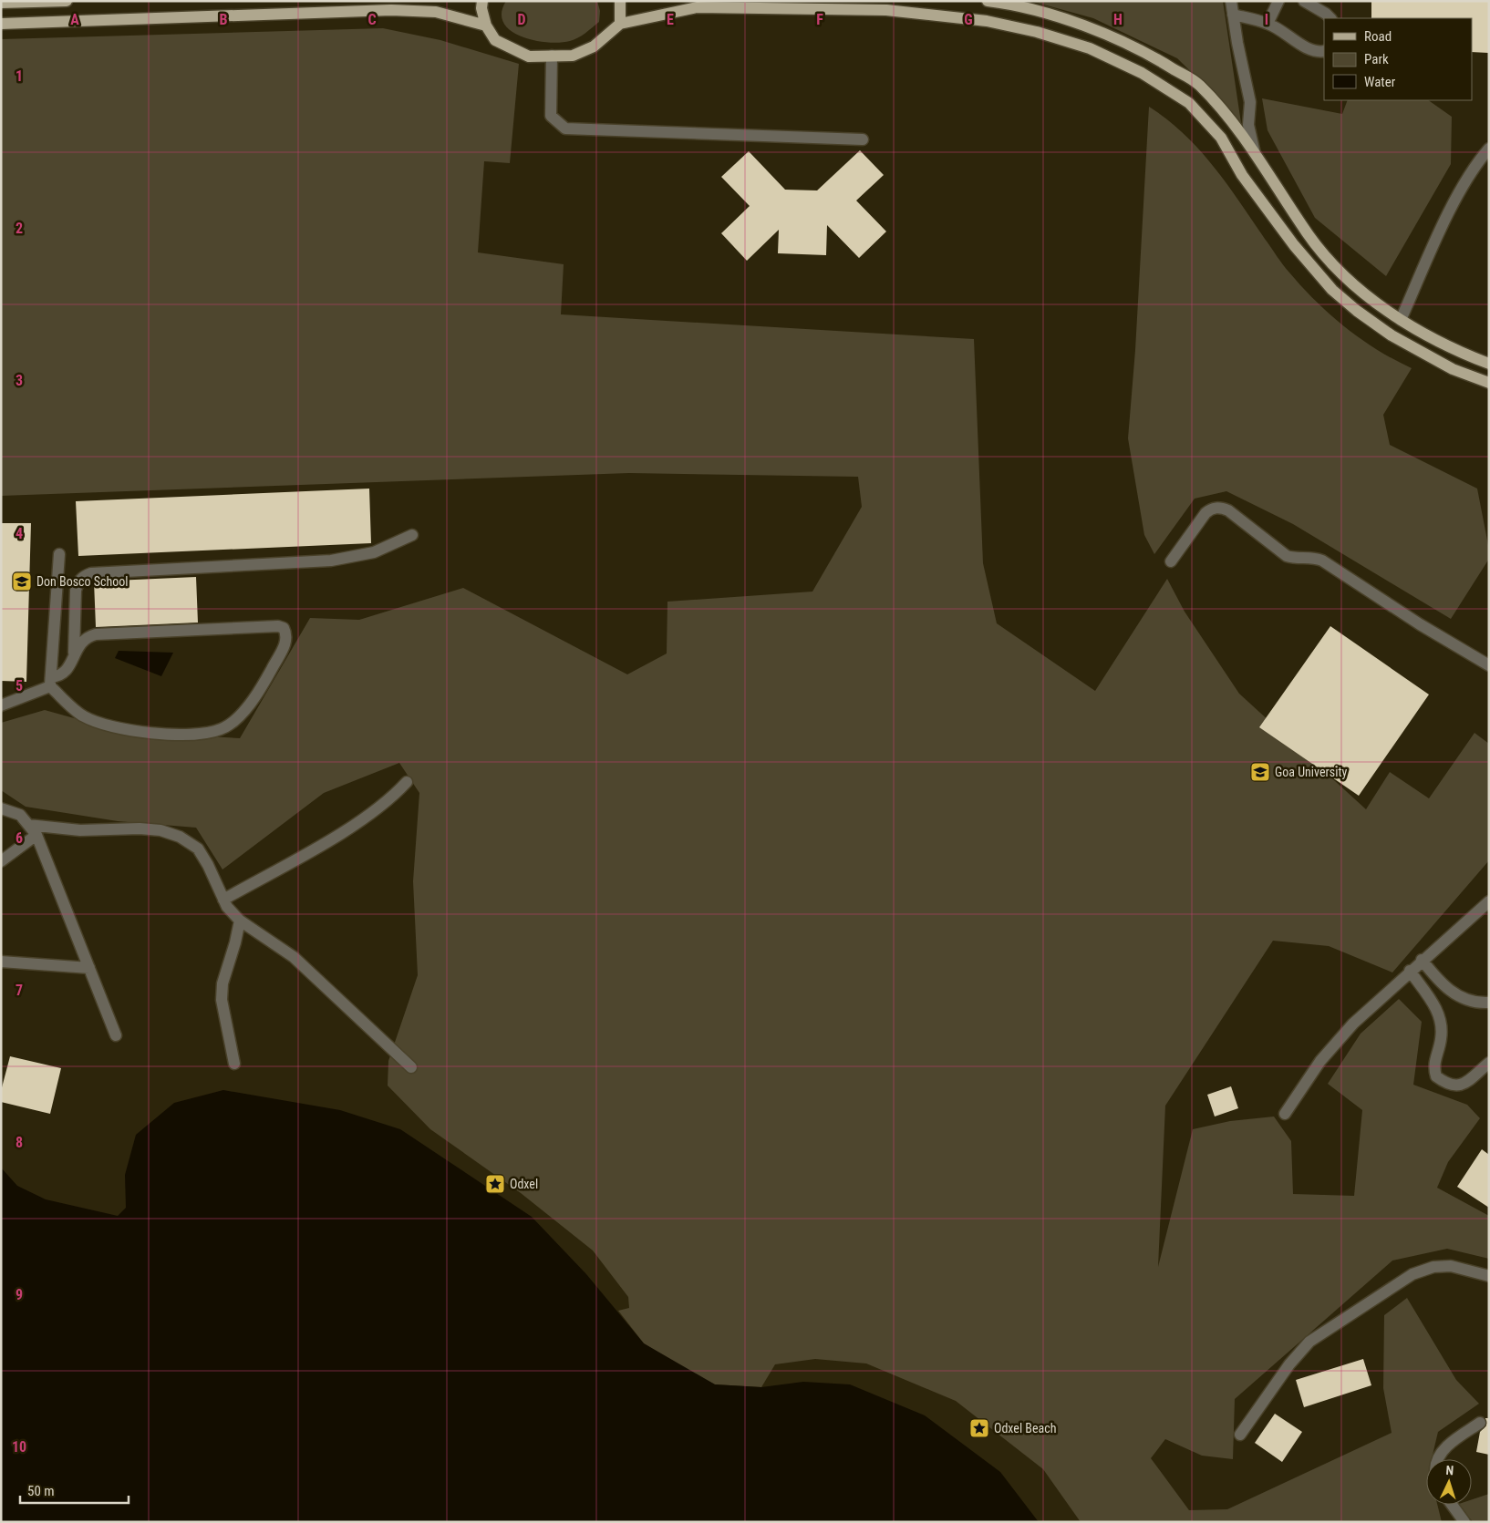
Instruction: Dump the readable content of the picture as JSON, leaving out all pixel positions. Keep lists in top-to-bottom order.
{
  "places": {
    "school or university": ["Don Bosco School", "Goa University"],
    "place": ["Odxel", "Odxel Beach"]
  },
  "legend": ["Road", "Park", "Water"],
  "scale_bar": "50 m",
  "north": "top",
  "grid": {
    "columns": [
      "A",
      "B",
      "C",
      "D",
      "E",
      "F",
      "G",
      "H",
      "I"
    ],
    "rows": [
      "1",
      "2",
      "3",
      "4",
      "5",
      "6",
      "7",
      "8",
      "9",
      "10"
    ]
  }
}
